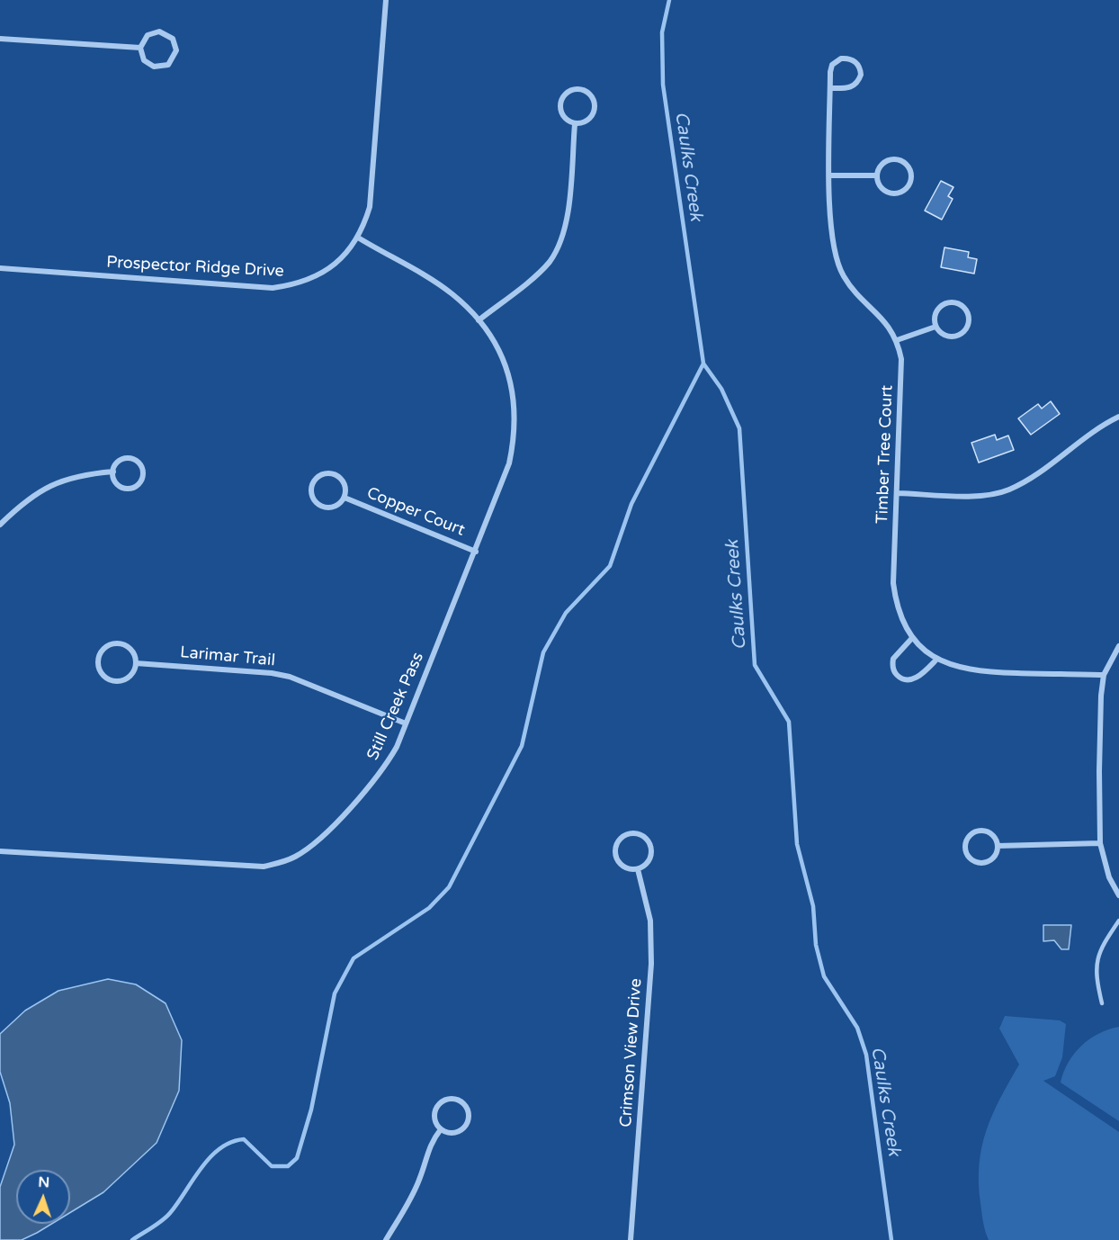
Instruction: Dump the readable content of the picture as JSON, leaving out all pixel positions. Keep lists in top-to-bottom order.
{
  "streets": {
    "street": [
      "Prospector Ridge Drive",
      "Timber Tree Court",
      "Copper Court",
      "Larimar Trail",
      "Still Creek Pass",
      "Crimson View Drive"
    ]
  },
  "crossings": [
    ["Prospector Ridge Drive", "Still Creek Pass"],
    ["Copper Court", "Still Creek Pass"],
    ["Larimar Trail", "Still Creek Pass"]
  ],
  "water": ["Caulks Creek"],
  "north": "top"
}
